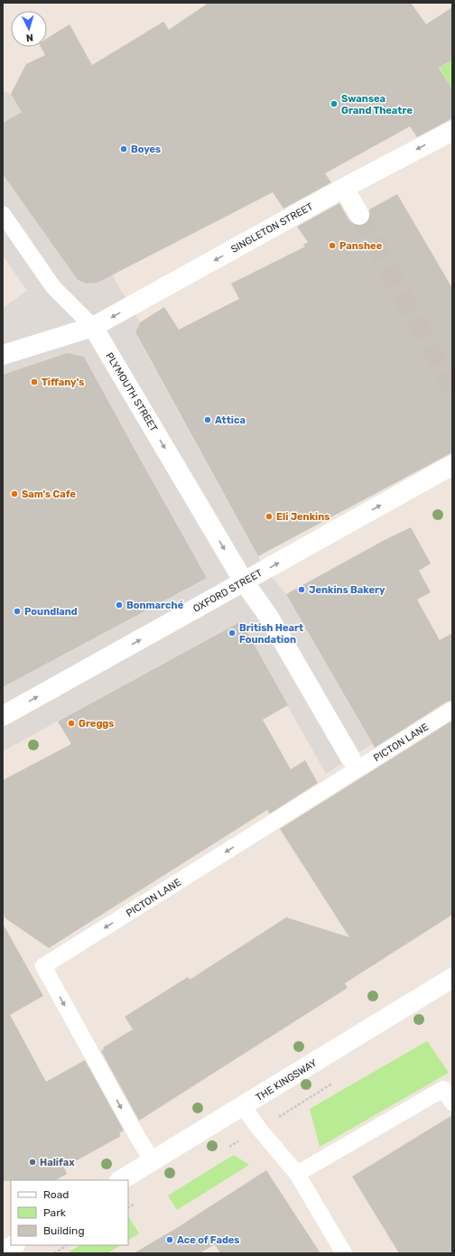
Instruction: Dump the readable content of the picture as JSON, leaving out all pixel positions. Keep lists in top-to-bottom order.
{
  "streets": {
    "street": [
      "SINGLETON STREET",
      "PLYMOUTH STREET",
      "OXFORD STREET",
      "THE KINGSWAY"
    ],
    "lane": ["PICTON LANE"]
  },
  "crossings": [
    ["SINGLETON STREET", "PLYMOUTH STREET"],
    ["PLYMOUTH STREET", "OXFORD STREET"],
    ["PICTON LANE", "THE KINGSWAY"]
  ],
  "one_way": ["SINGLETON STREET", "PLYMOUTH STREET", "OXFORD STREET"],
  "places": [
    "Swansea Grand Theatre",
    "Boyes",
    "Panshee",
    "Tiffany's",
    "Attica",
    "Sam's Cafe",
    "Eli Jenkins",
    "Jenkins Bakery",
    "Bonmarché",
    "Poundland",
    "British Heart Foundation",
    "Greggs",
    "Halifax",
    "Ace of Fades"
  ],
  "legend": ["Road", "Park", "Building"],
  "north": "bottom"
}
